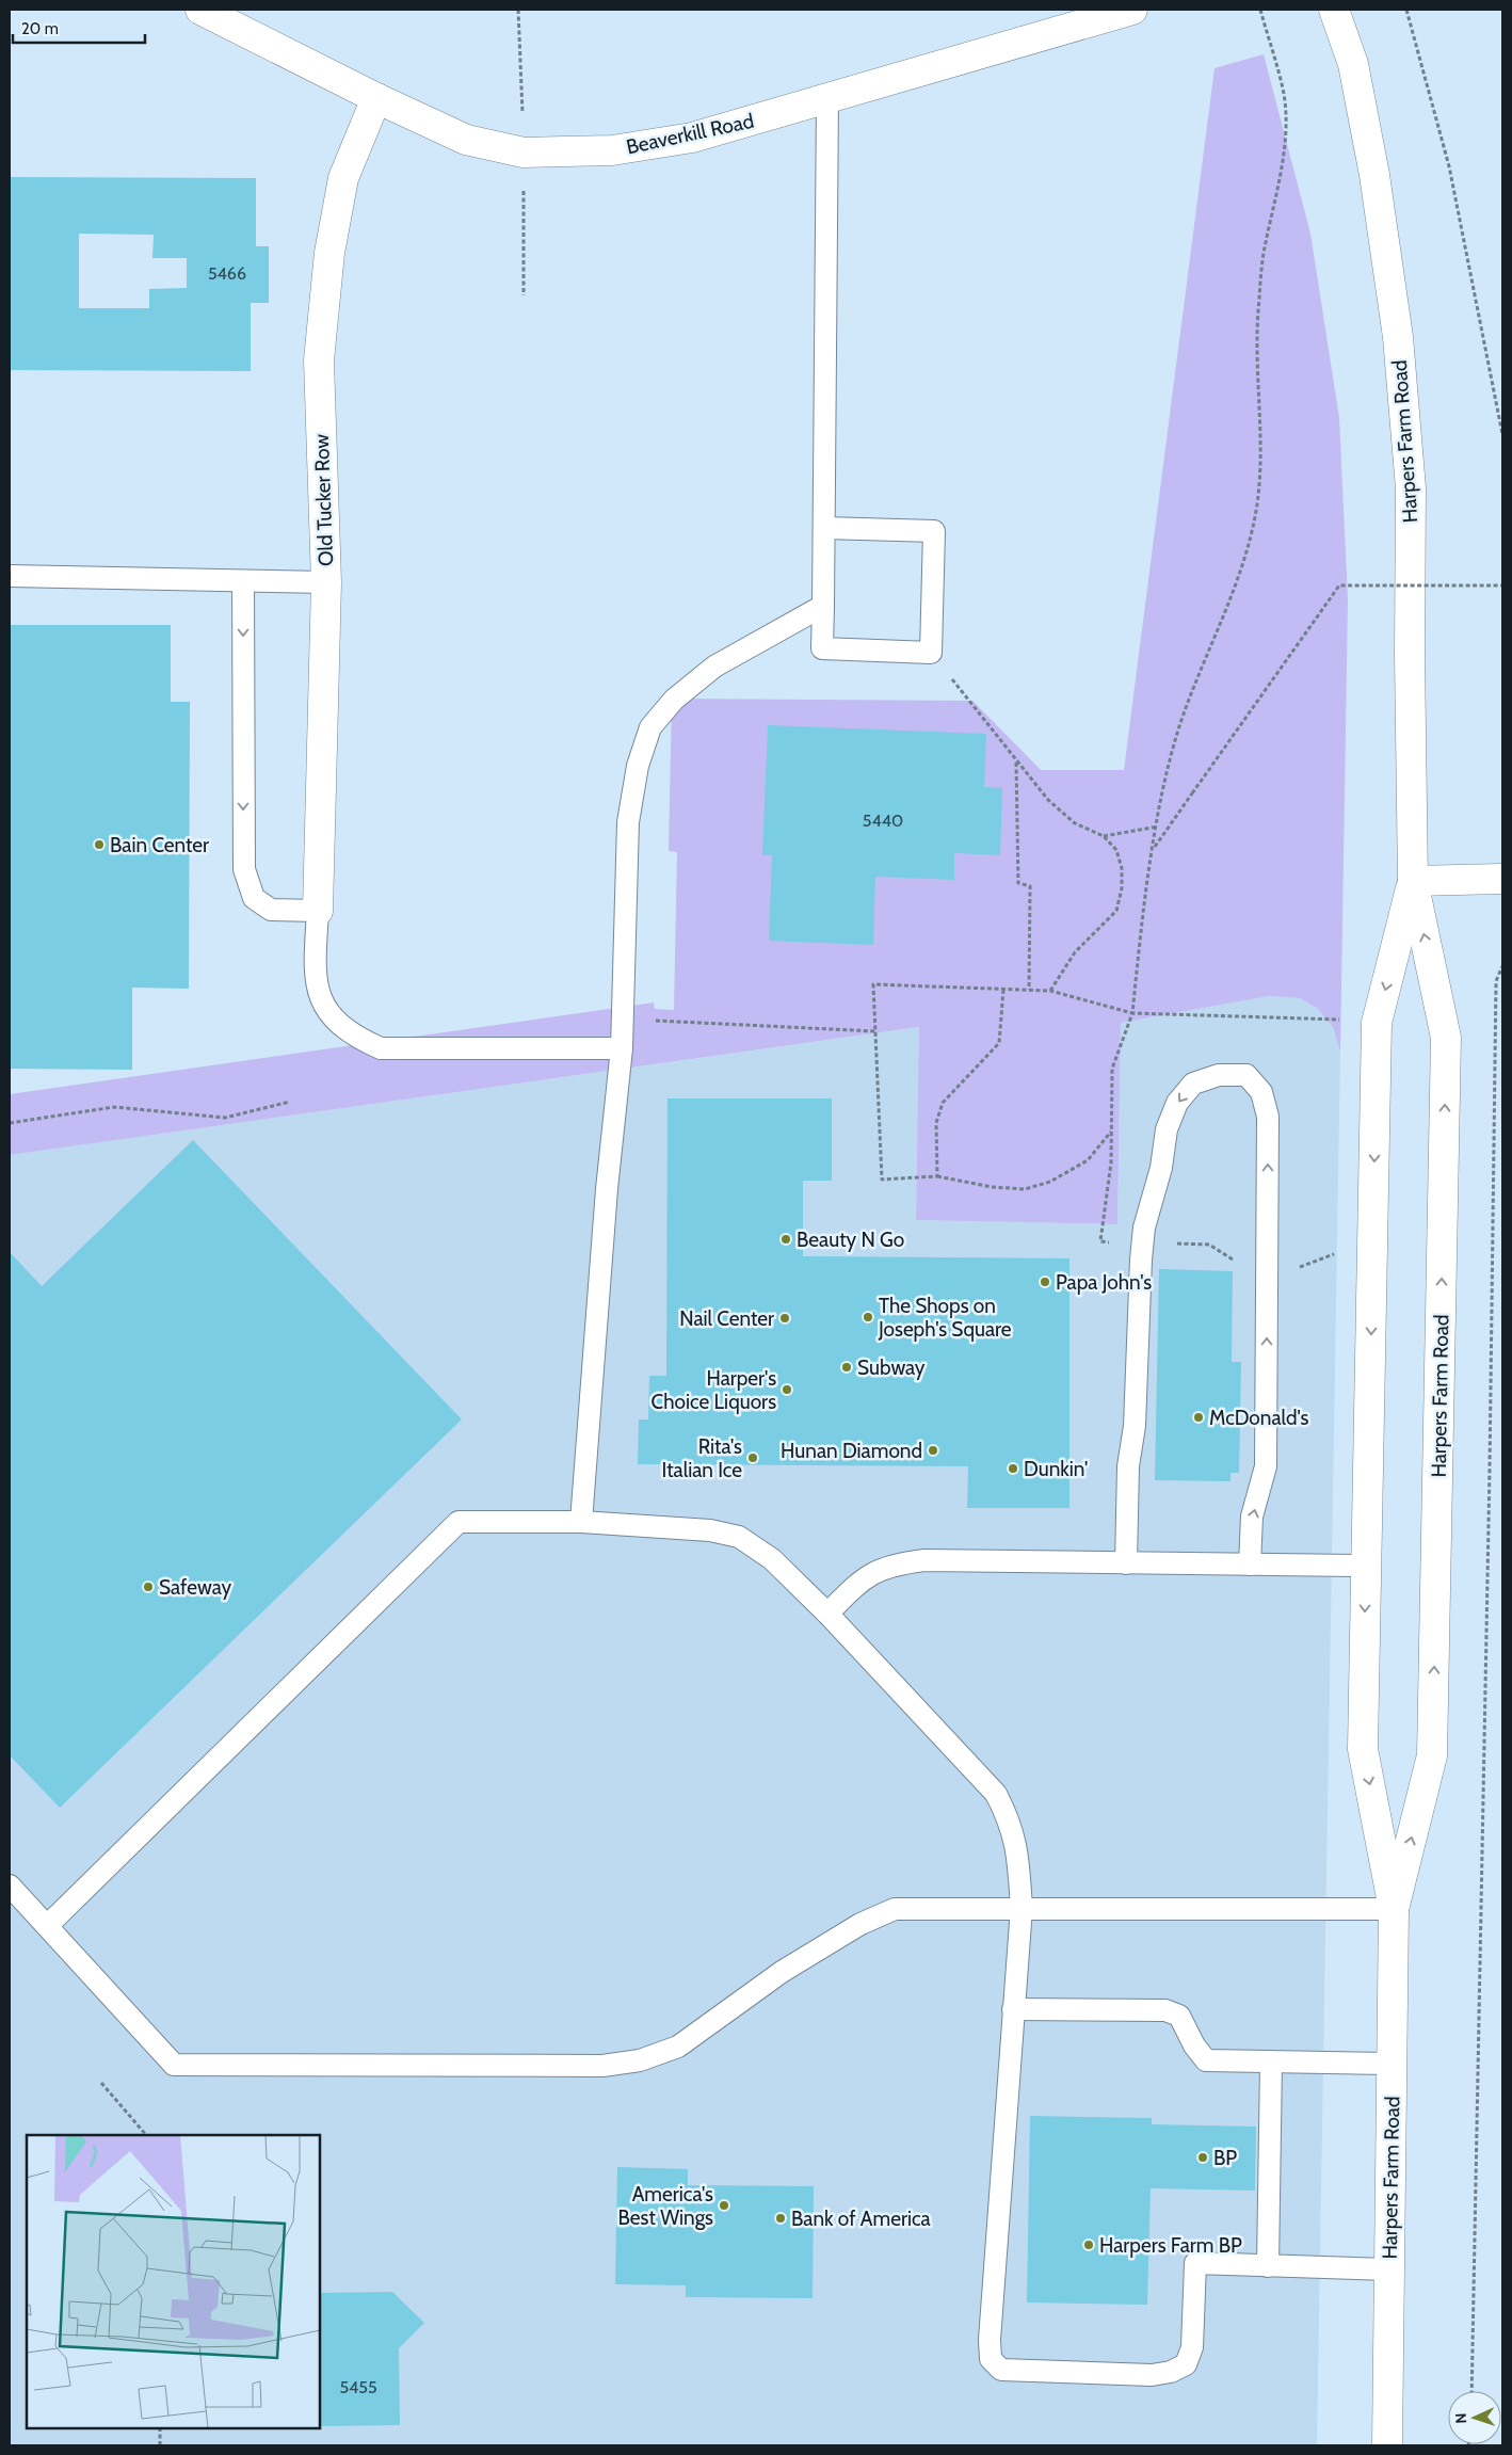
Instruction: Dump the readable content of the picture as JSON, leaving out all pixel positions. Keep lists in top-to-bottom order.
{
  "streets": {
    "main road": ["Beaverkill Road", "Harpers Farm Road", "Old Tucker Row"]
  },
  "crossings": [
    ["Beaverkill Road", "Old Tucker Row"]
  ],
  "places": [
    "Bain Center",
    "Beauty N Go",
    "Papa John's",
    "The Shops on Joseph's Square",
    "Nail Center",
    "Subway",
    "Harper's Choice Liquors",
    "McDonald's",
    "Hunan Diamond",
    "Rita's Italian Ice",
    "Dunkin'",
    "Safeway",
    "BP",
    "America's Best Wings",
    "Bank of America",
    "Harpers Farm BP"
  ],
  "house_numbers": ["5466", "5440", "5455"],
  "scale_bar": "20 m",
  "north": "left"
}
